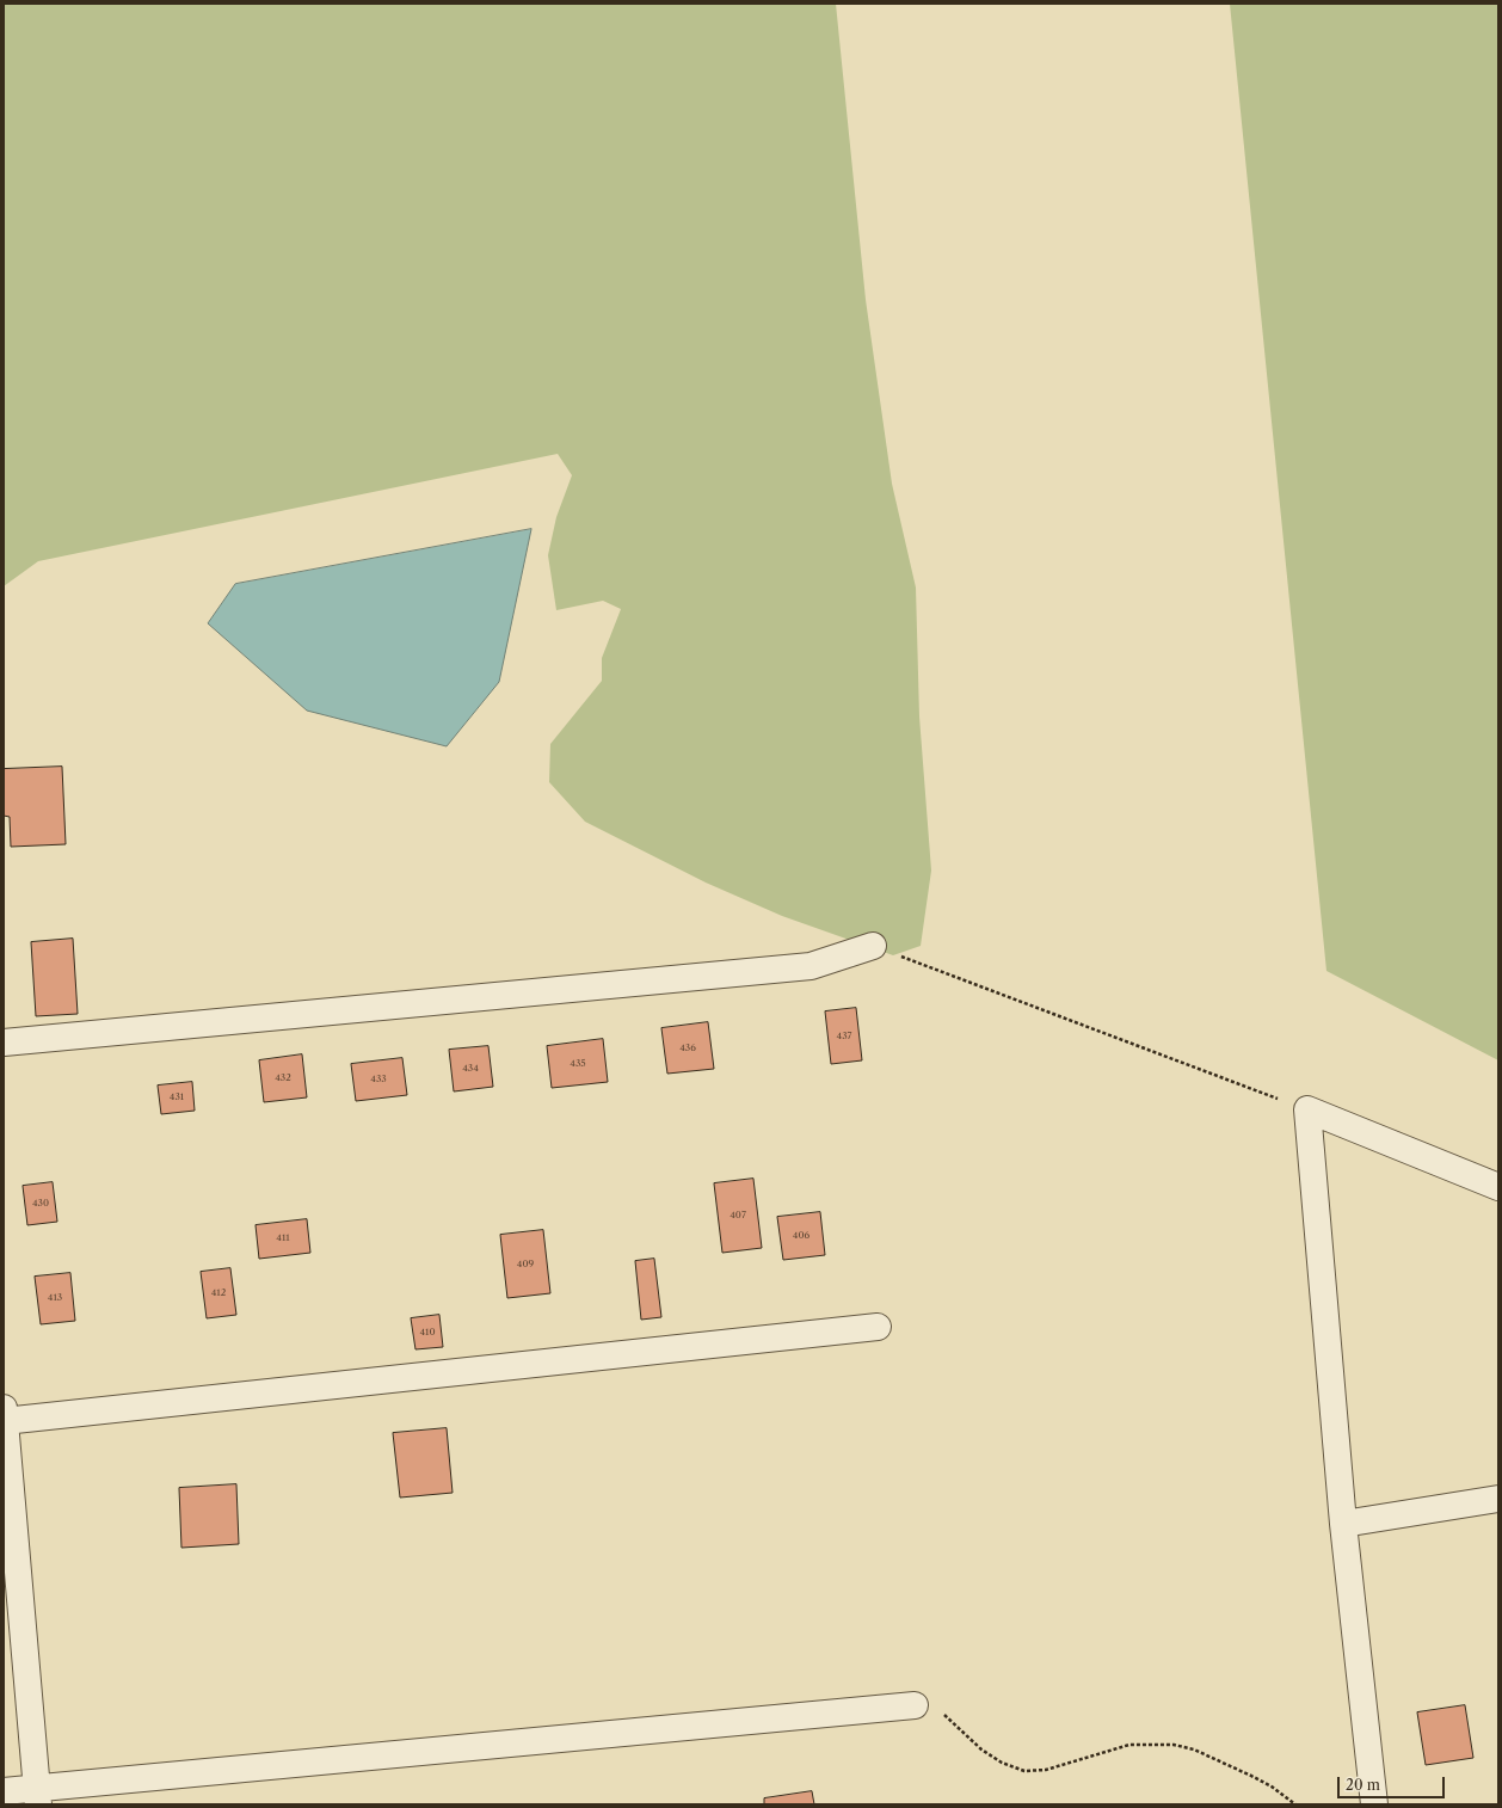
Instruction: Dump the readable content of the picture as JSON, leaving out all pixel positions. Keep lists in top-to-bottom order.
{
  "house_numbers": [
    "437",
    "436",
    "435",
    "434",
    "432",
    "433",
    "431",
    "430",
    "407",
    "406",
    "411",
    "409",
    "412",
    "413",
    "410"
  ],
  "scale_bar": "20 m"
}
